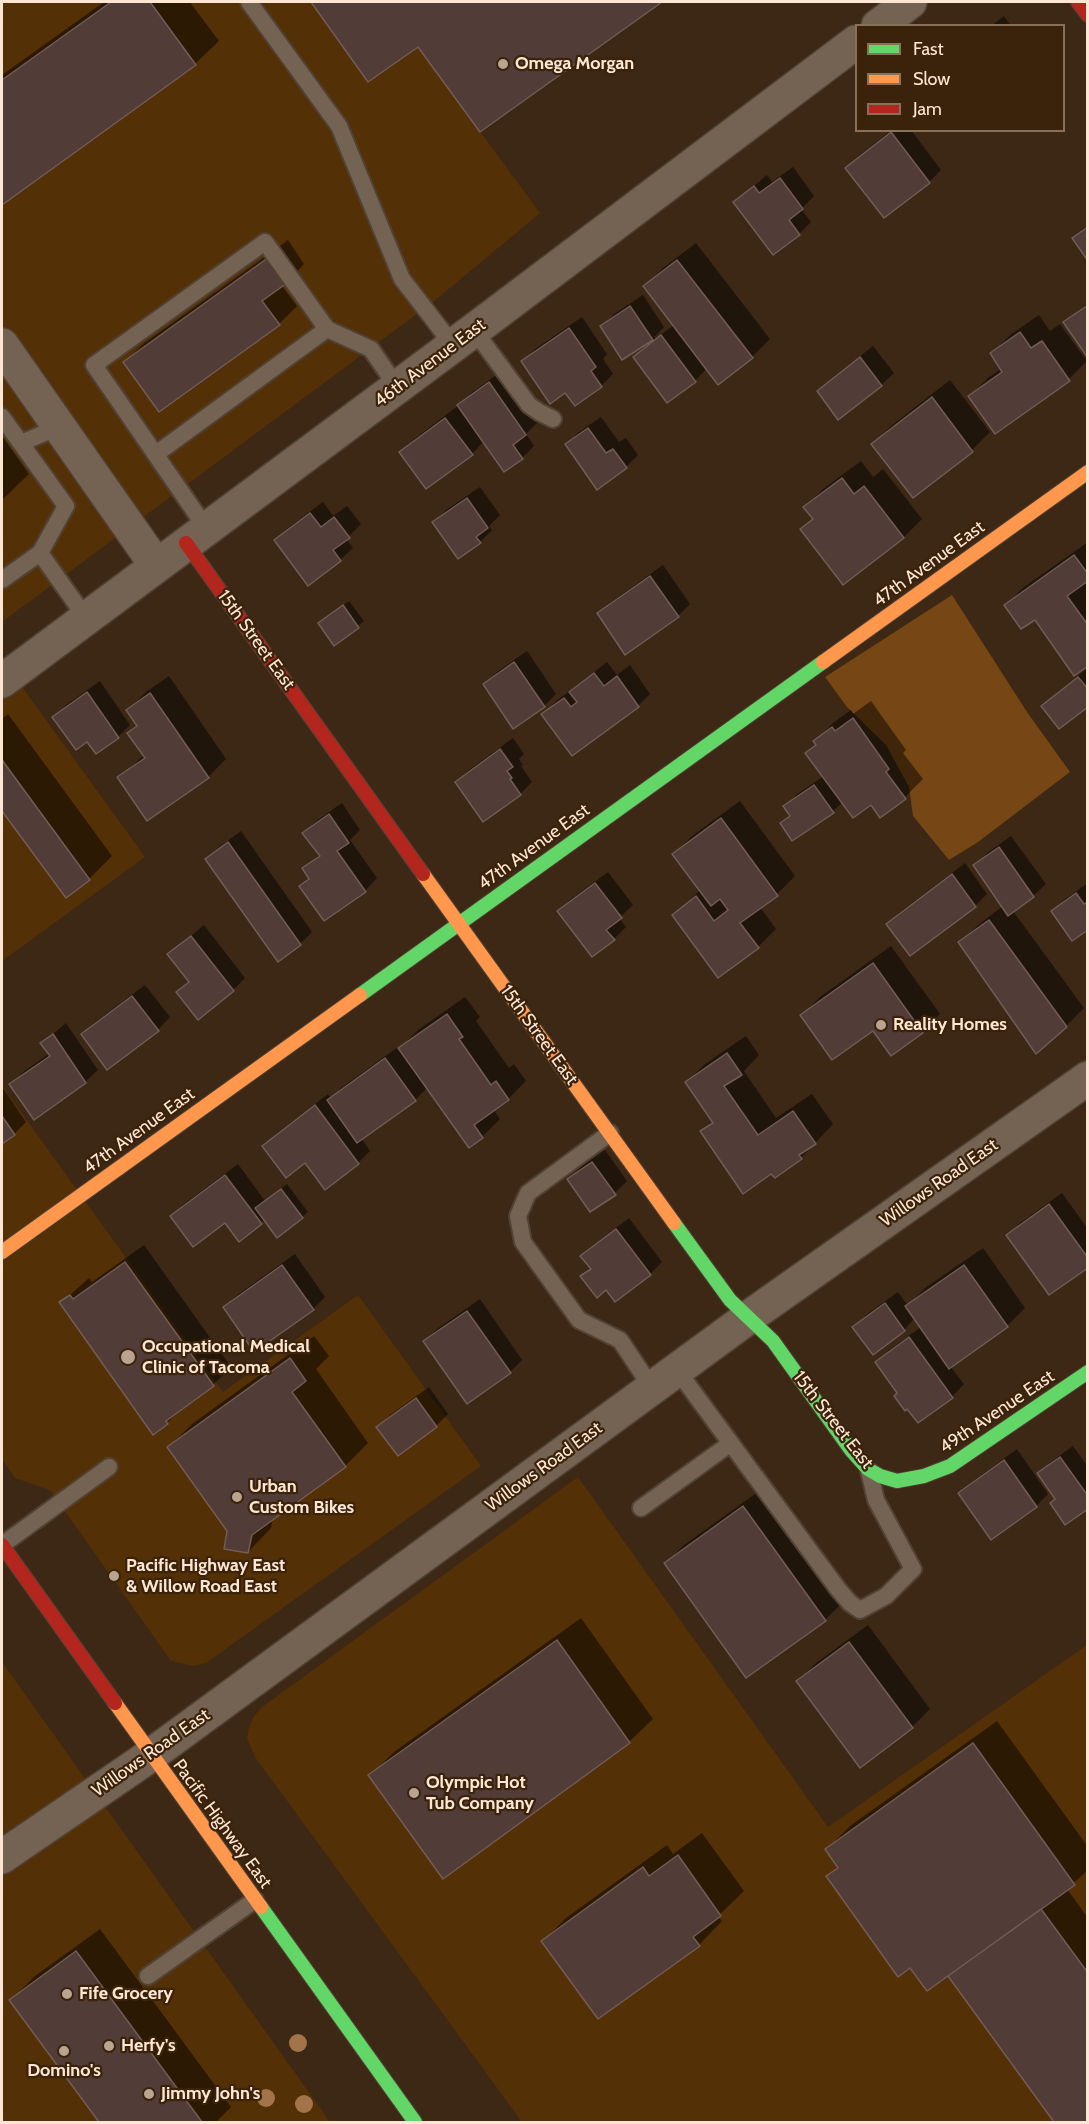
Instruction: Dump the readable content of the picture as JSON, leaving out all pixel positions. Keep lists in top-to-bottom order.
{
  "streets": {
    "street": [
      "46th Avenue East",
      "47th Avenue East",
      "15th Street East",
      "Willows Road East",
      "49th Avenue East",
      "Pacific Highway East"
    ]
  },
  "crossings": [
    ["46th Avenue East", "15th Street East"],
    ["47th Avenue East", "15th Street East"],
    ["15th Street East", "Willows Road East"],
    ["15th Street East", "49th Avenue East"],
    ["Willows Road East", "Pacific Highway East"]
  ],
  "places": [
    "Omega Morgan",
    "Reality Homes",
    "Occupational Medical Clinic of Tacoma",
    "Urban Custom Bikes",
    "Pacific Highway East & Willow Road East",
    "Olympic Hot Tub Company",
    "Fife Grocery",
    "Herfy's",
    "Domino's",
    "Jimmy John's"
  ],
  "legend": ["Fast", "Slow", "Jam"]
}
